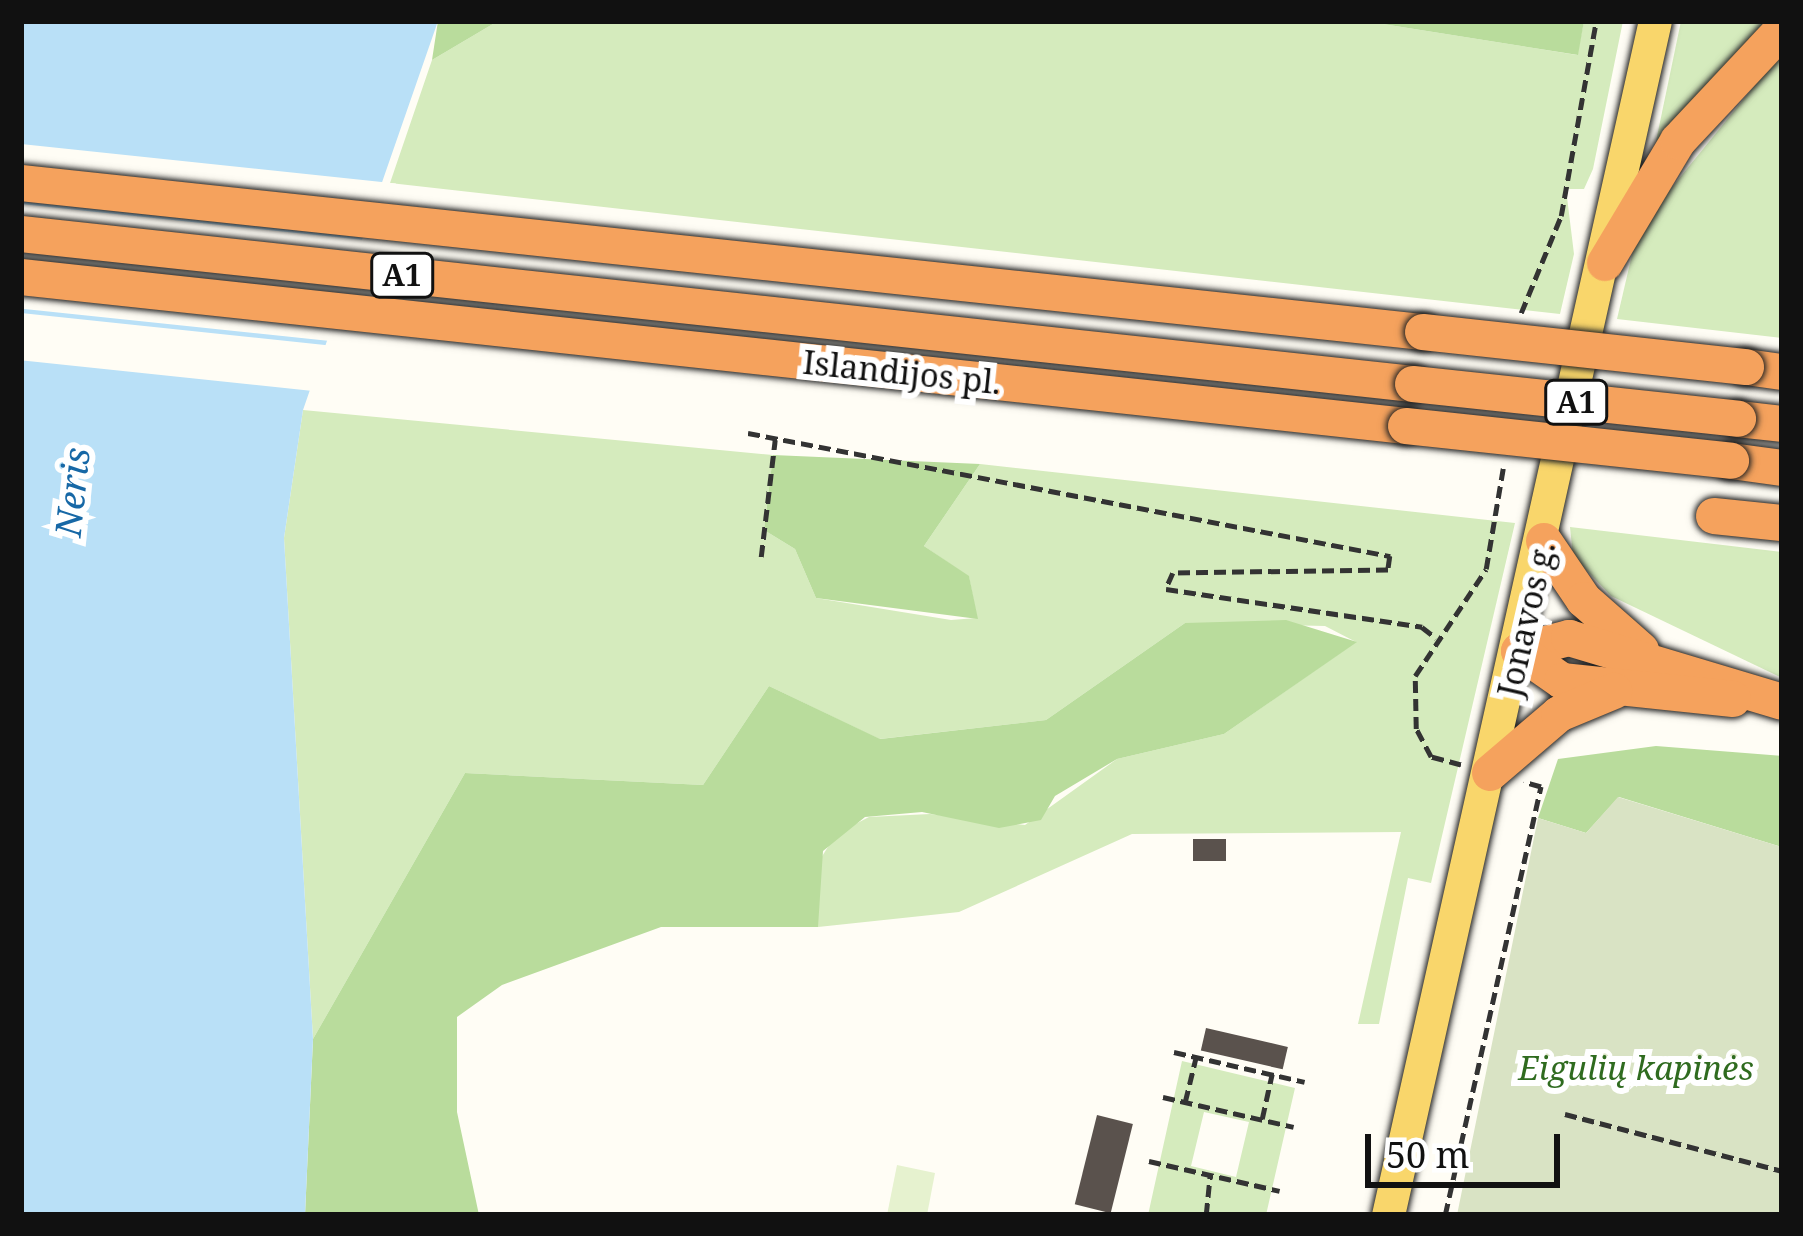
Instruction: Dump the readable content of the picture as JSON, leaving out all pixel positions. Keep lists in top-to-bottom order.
{
  "streets": {
    "highway": ["A1", "Islandijos pl."],
    "main road": ["Jonavos g."]
  },
  "water": ["Neris"],
  "parks": ["Eigulių kapinės"],
  "scale_bar": "50 m"
}
